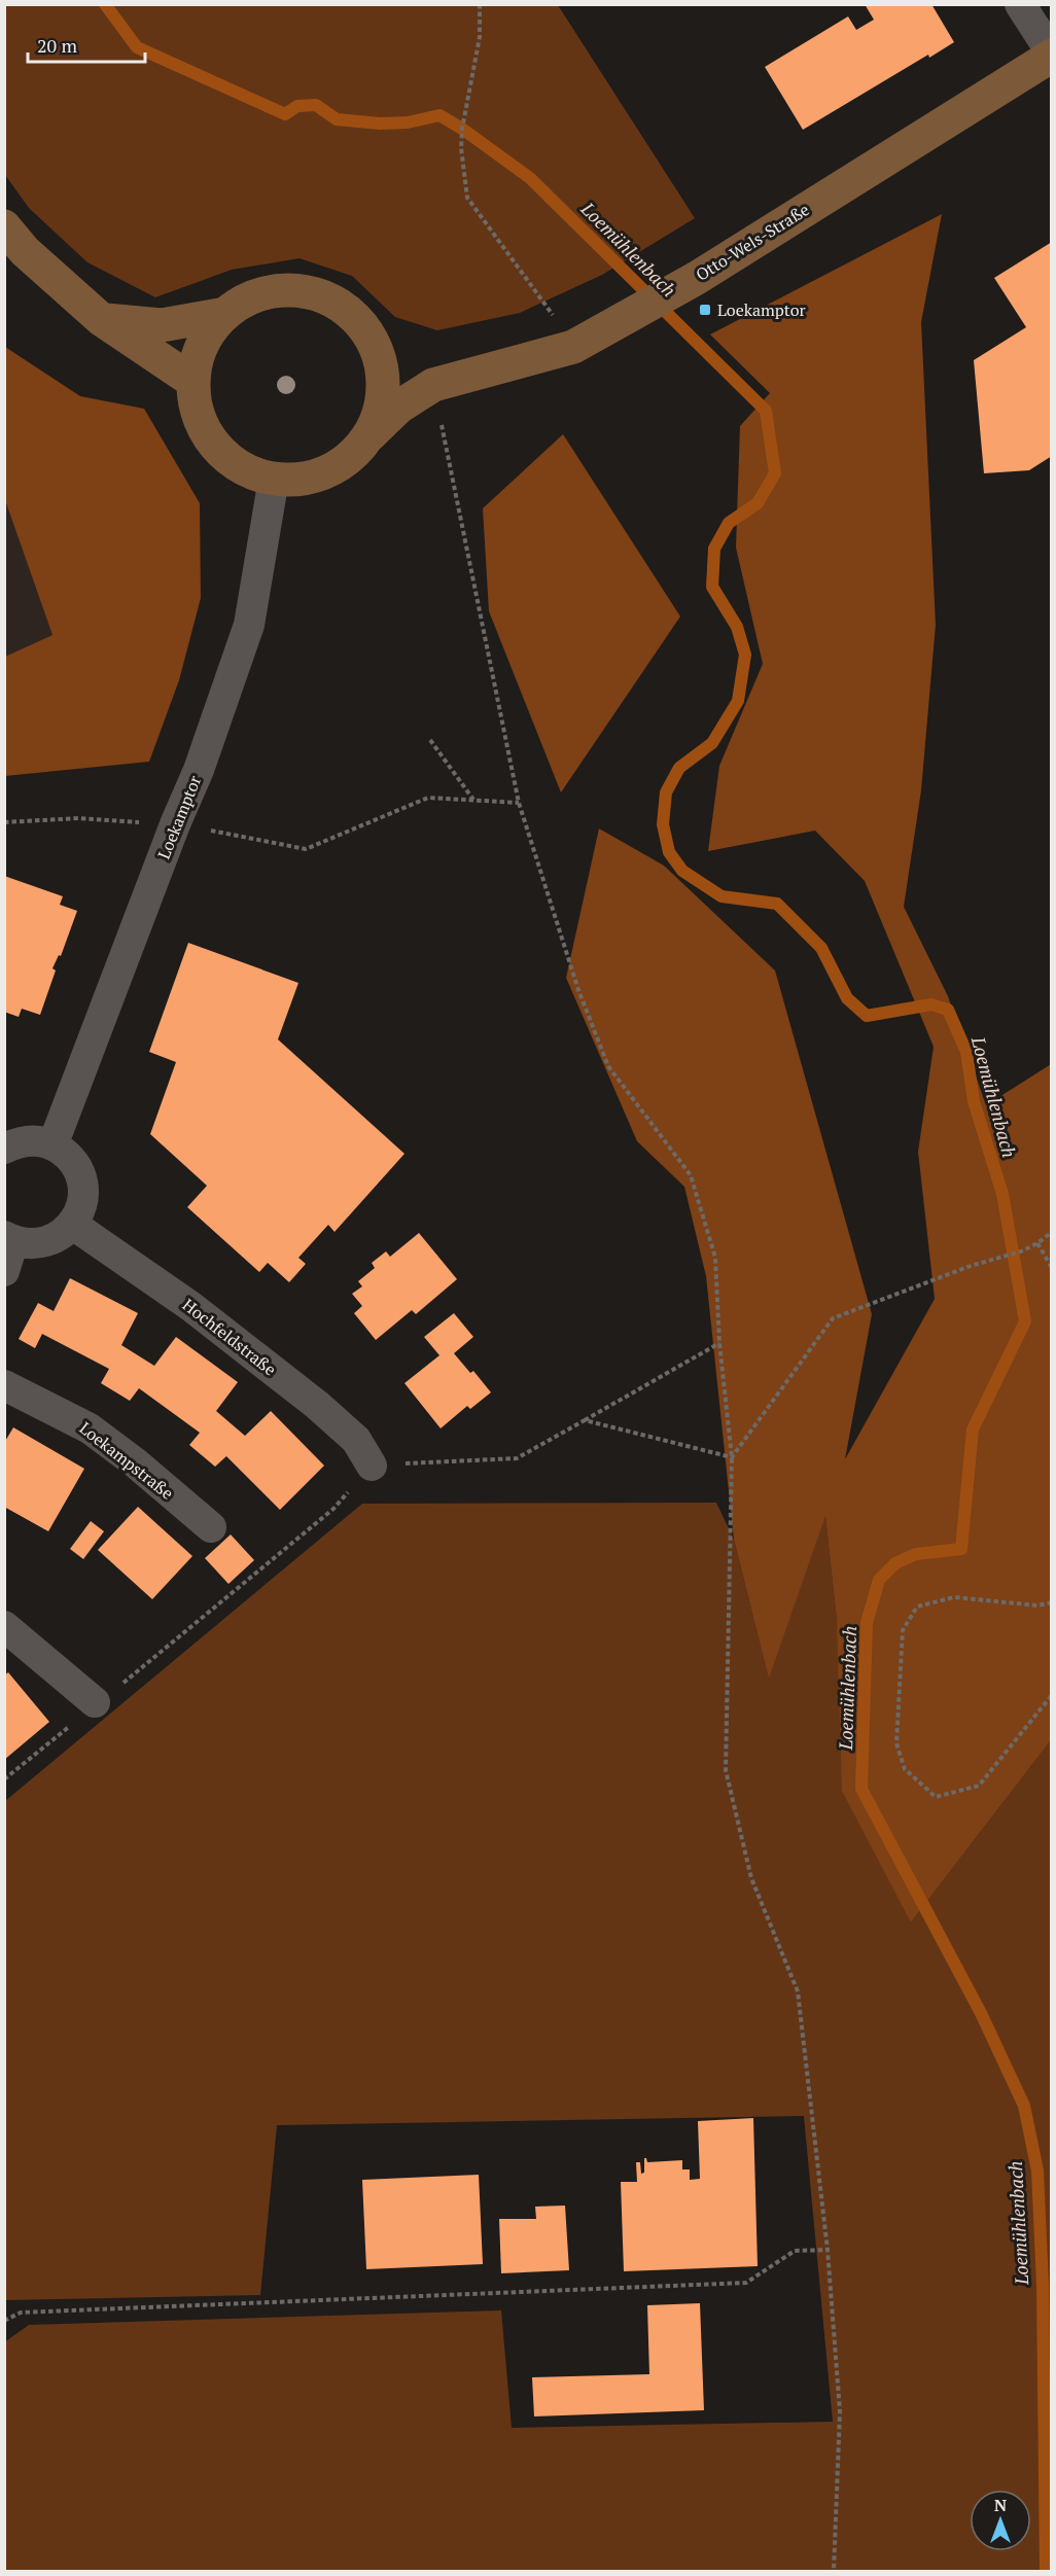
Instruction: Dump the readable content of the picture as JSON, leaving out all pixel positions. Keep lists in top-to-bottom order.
{
  "streets": {
    "main road": ["Otto-Wels-Straße"],
    "street": ["Loekamptor", "Hochfeldstraße", "Loekampstraße"]
  },
  "crossings": [
    ["Otto-Wels-Straße", "Loekamptor"]
  ],
  "water": ["Loemühlenbach"],
  "places": {
    "transit": ["Loekamptor"]
  },
  "scale_bar": "20 m",
  "north": "top"
}
